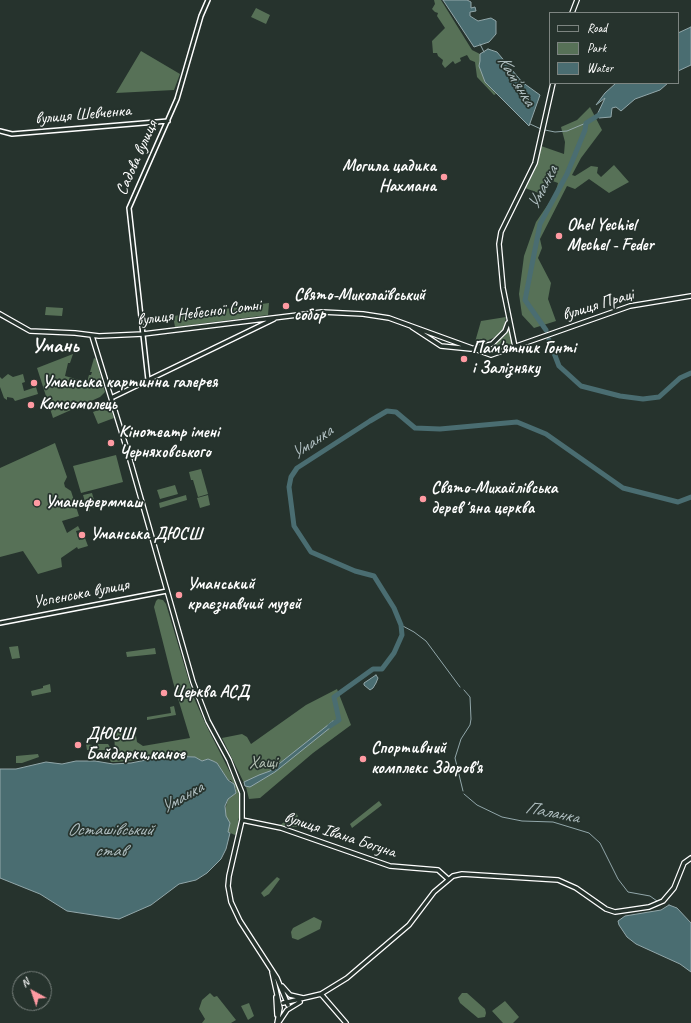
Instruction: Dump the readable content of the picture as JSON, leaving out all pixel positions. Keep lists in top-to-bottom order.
{
  "streets": {
    "main road": ["вулиця Праці", "вулиця Небесної Сотні", "вулиця Івана Богуна"],
    "street": ["вулиця Шевченка", "Садова вулиця", "Успенська вулиця"]
  },
  "crossings": [
    ["вулиця Шевченка", "Садова вулиця"],
    ["Садова вулиця", "вулиця Небесної Сотні"],
    ["вулиця Праці", "вулиця Небесної Сотні"]
  ],
  "districts": ["Умань"],
  "water": [
    "Кам'янка",
    "Уманка",
    "Паланка",
    "Осташівський став"
  ],
  "parks": ["Хащі"],
  "places": [
    "Могила цадика Нахмана",
    "Ohel Yechiel Mechel - Feder",
    "Свято-Миколаївський собор",
    "Пам'ятник Гонті і Залізняку",
    "Уманська картинна галерея",
    "Комсомолець",
    "Кінотеатр імені Черняховського",
    "Свято-Михайлівська деревʼяна церква",
    "Уманьферммаш",
    "Уманська ДЮСШ",
    "Уманський краєзнавчий музей",
    "Церква АСД",
    "ДЮСШ Байдарки,каное",
    "Спортивний комплекс Здоров'я"
  ],
  "legend": ["Road", "Park", "Water"],
  "north": "top left"
}
